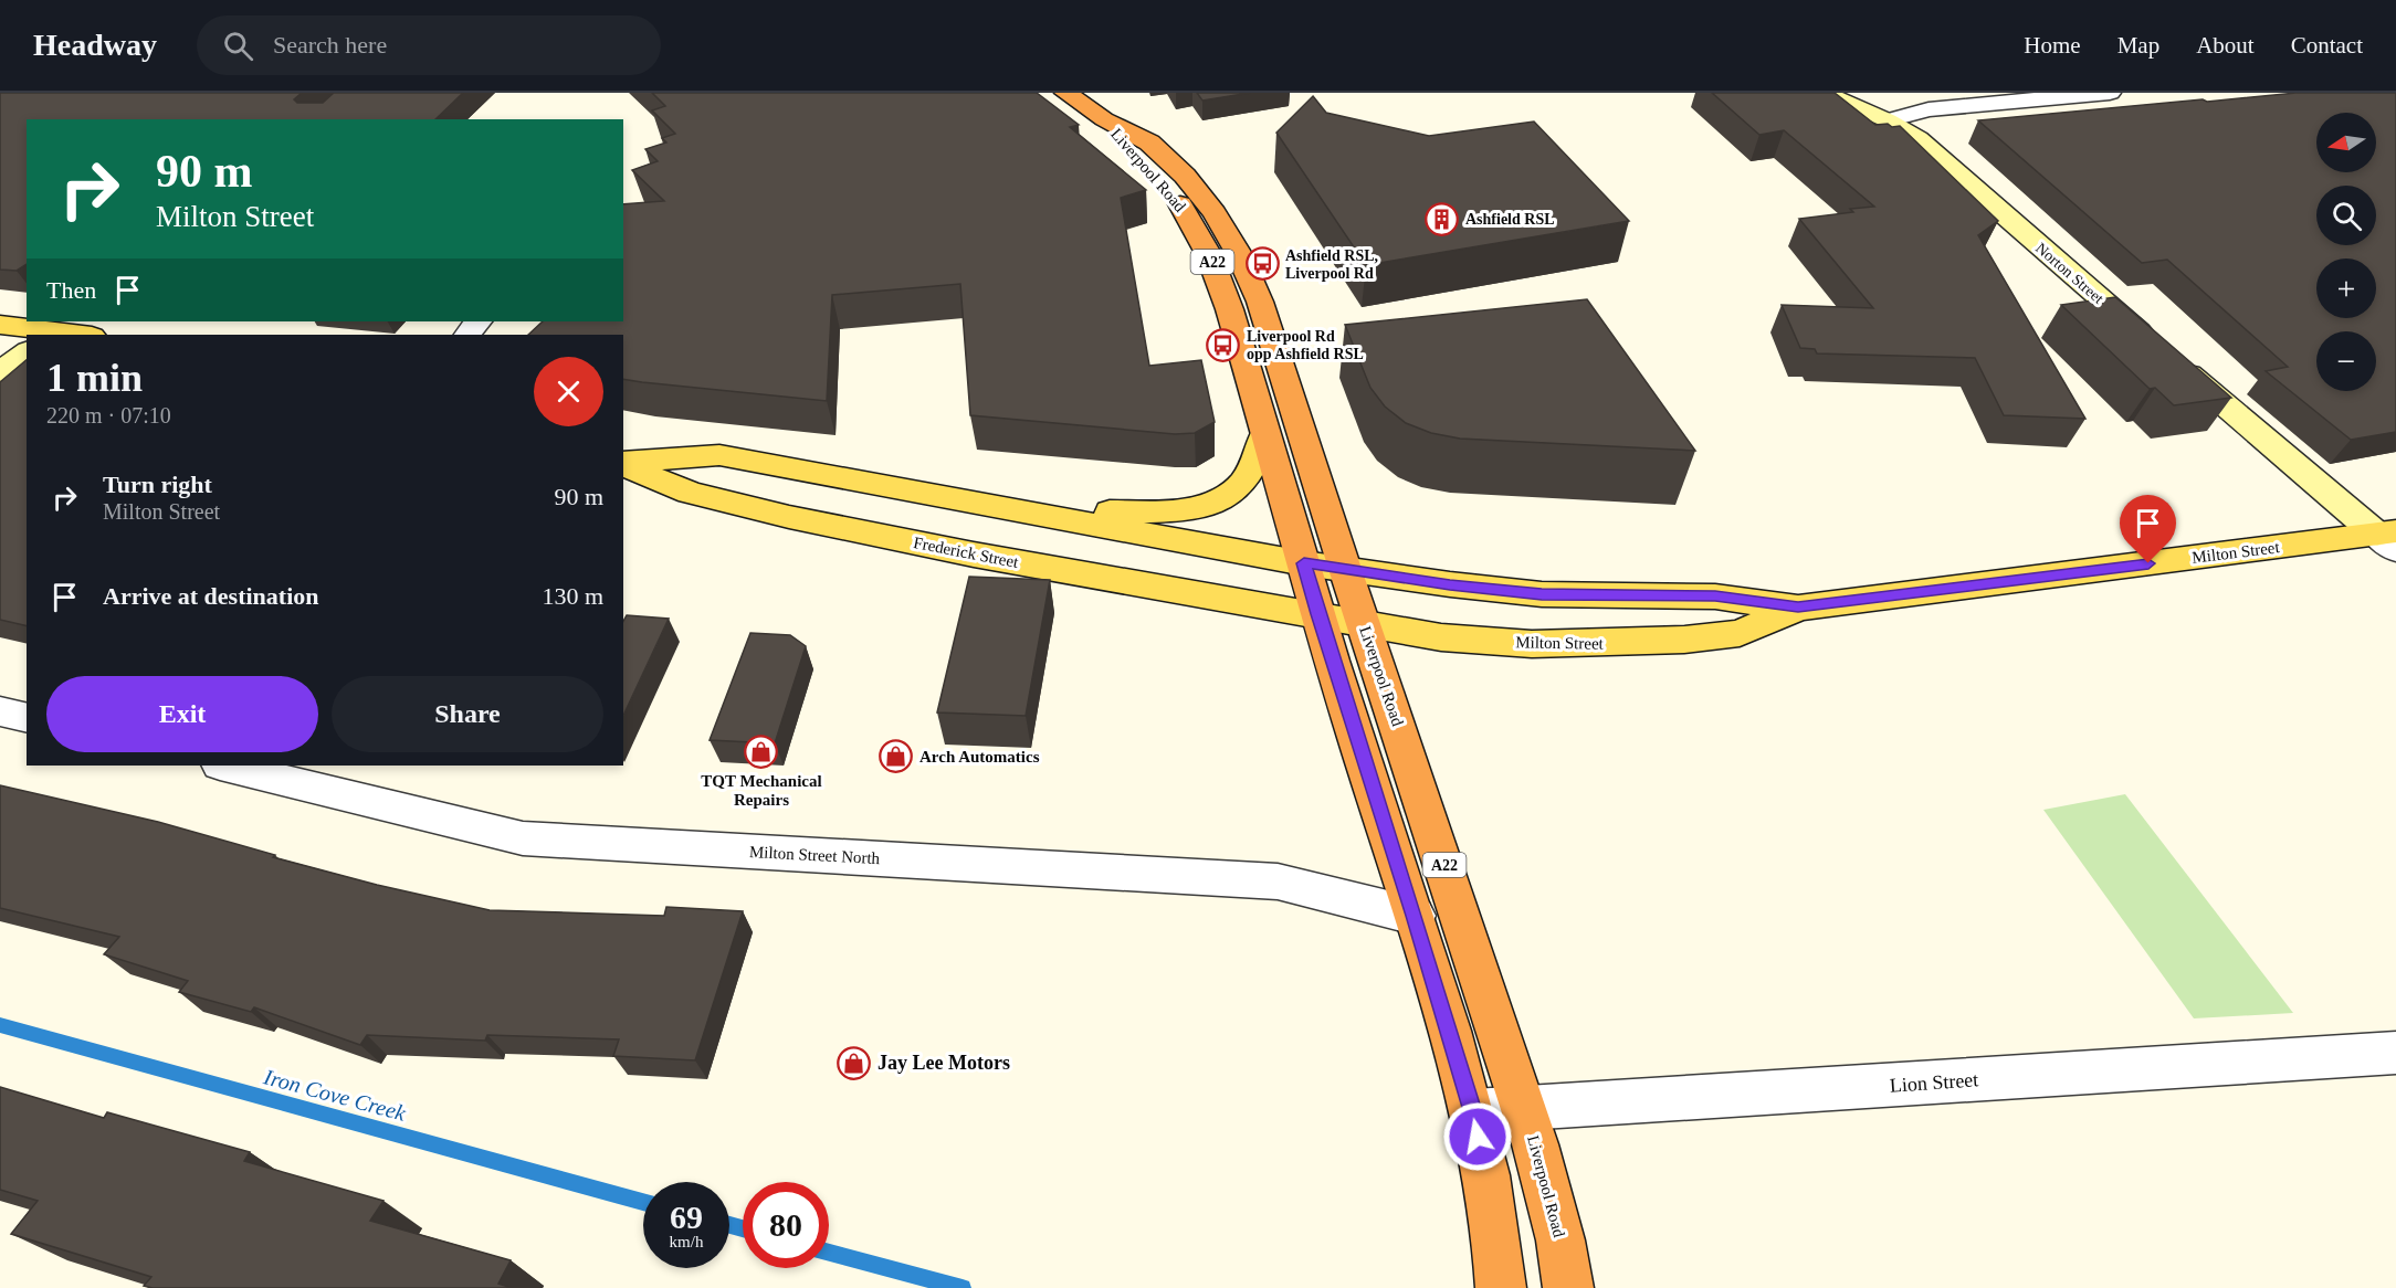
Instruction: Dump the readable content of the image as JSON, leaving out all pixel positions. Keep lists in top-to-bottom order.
{
  "streets": {
    "highway": ["Liverpool Road", "A22"],
    "main road": ["Norton Street", "Frederick Street", "Milton Street"],
    "street": ["Milton Street North", "Lion Street"]
  },
  "crossings": [
    ["Liverpool Road", "Frederick Street"],
    ["Liverpool Road", "Milton Street"],
    ["Liverpool Road", "Milton Street North"],
    ["Liverpool Road", "Lion Street"],
    ["Norton Street", "Milton Street"],
    ["Frederick Street", "Milton Street"]
  ],
  "water": ["Iron Cove Creek"],
  "places": {
    "building": ["Ashfield RSL"],
    "bus stop": ["Ashfield RSL, Liverpool Rd", "Liverpool Rd opp Ashfield RSL"],
    "shop": ["TQT Mechanical Repairs", "Arch Automatics", "Jay Lee Motors"]
  },
  "north": "left",
  "page": {
    "header": "Headway",
    "search": "Search here",
    "nav": [
      "Home",
      "Map",
      "About",
      "Contact"
    ],
    "map_buttons": ["+", "−"],
    "turn": ["90 m", "Milton Street"],
    "then": "Then",
    "heading": ["1 min", "220 m · 07:10"],
    "list": [
      {
        "name": "Turn right",
        "note": "Milton Street",
        "value": "90 m"
      },
      {
        "name": "Arrive at destination",
        "value": "130 m"
      }
    ],
    "buttons": ["Exit", "Share"],
    "speed": "69 km/h",
    "limit": "80"
  }
}
